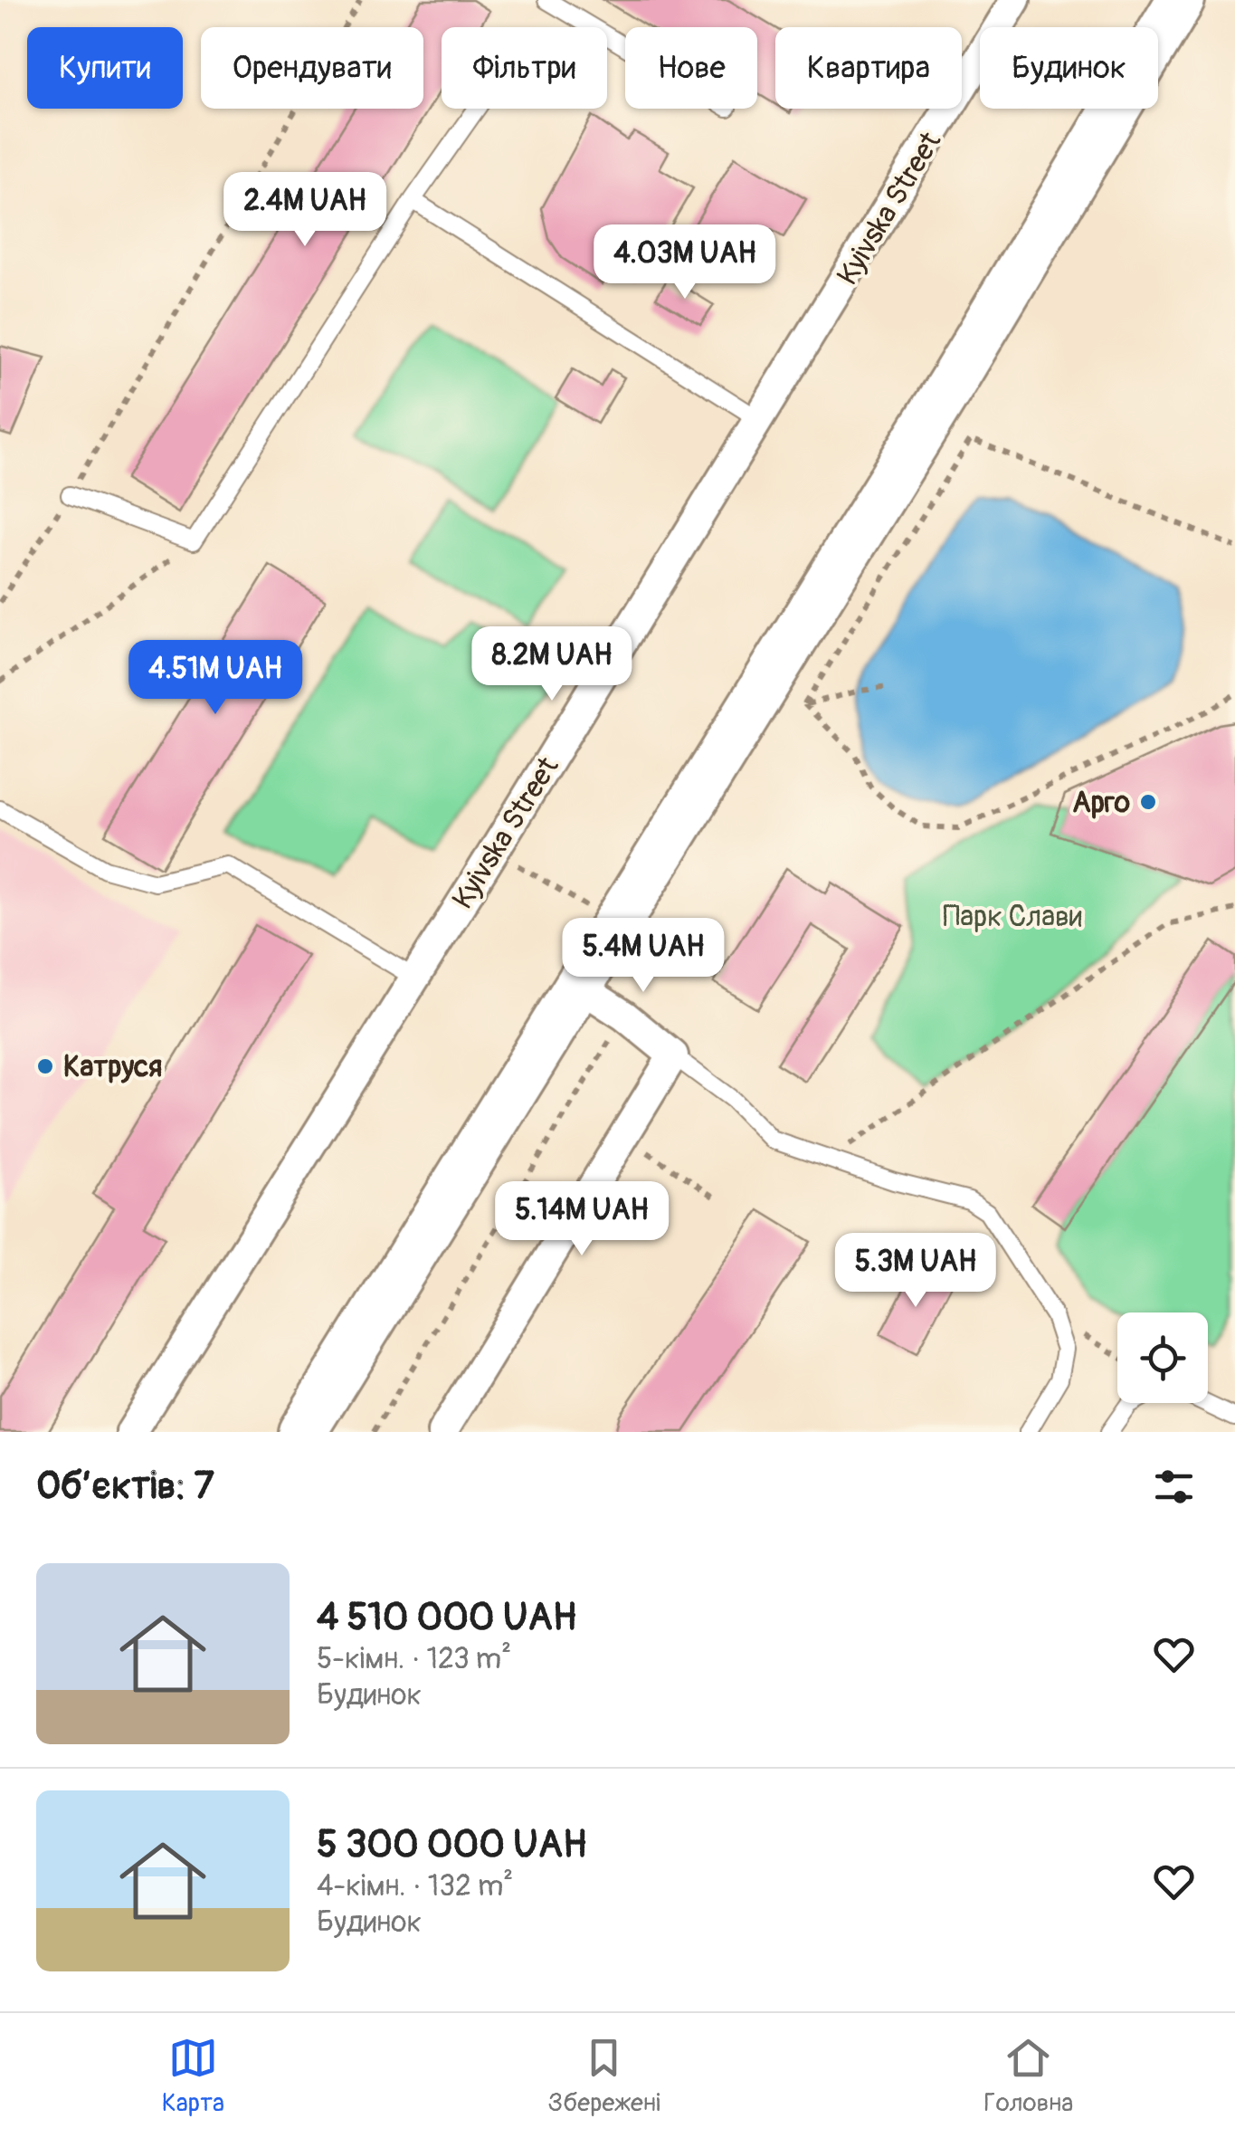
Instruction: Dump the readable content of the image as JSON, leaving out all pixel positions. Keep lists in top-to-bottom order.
{
  "streets": {
    "street": ["Kyivska Street"]
  },
  "parks": ["Парк Слави"],
  "places": ["Арго", "Катруся"],
  "page": {
    "chip": [
      "Купити",
      "Орендувати",
      "Фільтри",
      "Нове",
      "Квартира",
      "Будинок"
    ],
    "price": [
      "2.4M UAH",
      "4.03M UAH",
      "8.2M UAH",
      "4.51M UAH",
      "5.4M UAH",
      "5.14M UAH",
      "5.3M UAH"
    ],
    "heading": "Об’єктів: 7",
    "list": [
      {
        "name": "4 510 000 UAH",
        "note": "5-кімн. · 123 m² · Будинок"
      },
      {
        "name": "5 300 000 UAH",
        "note": "4-кімн. · 132 m² · Будинок"
      }
    ],
    "tabs": ["Карта", "Збережені", "Головна"]
  }
}
